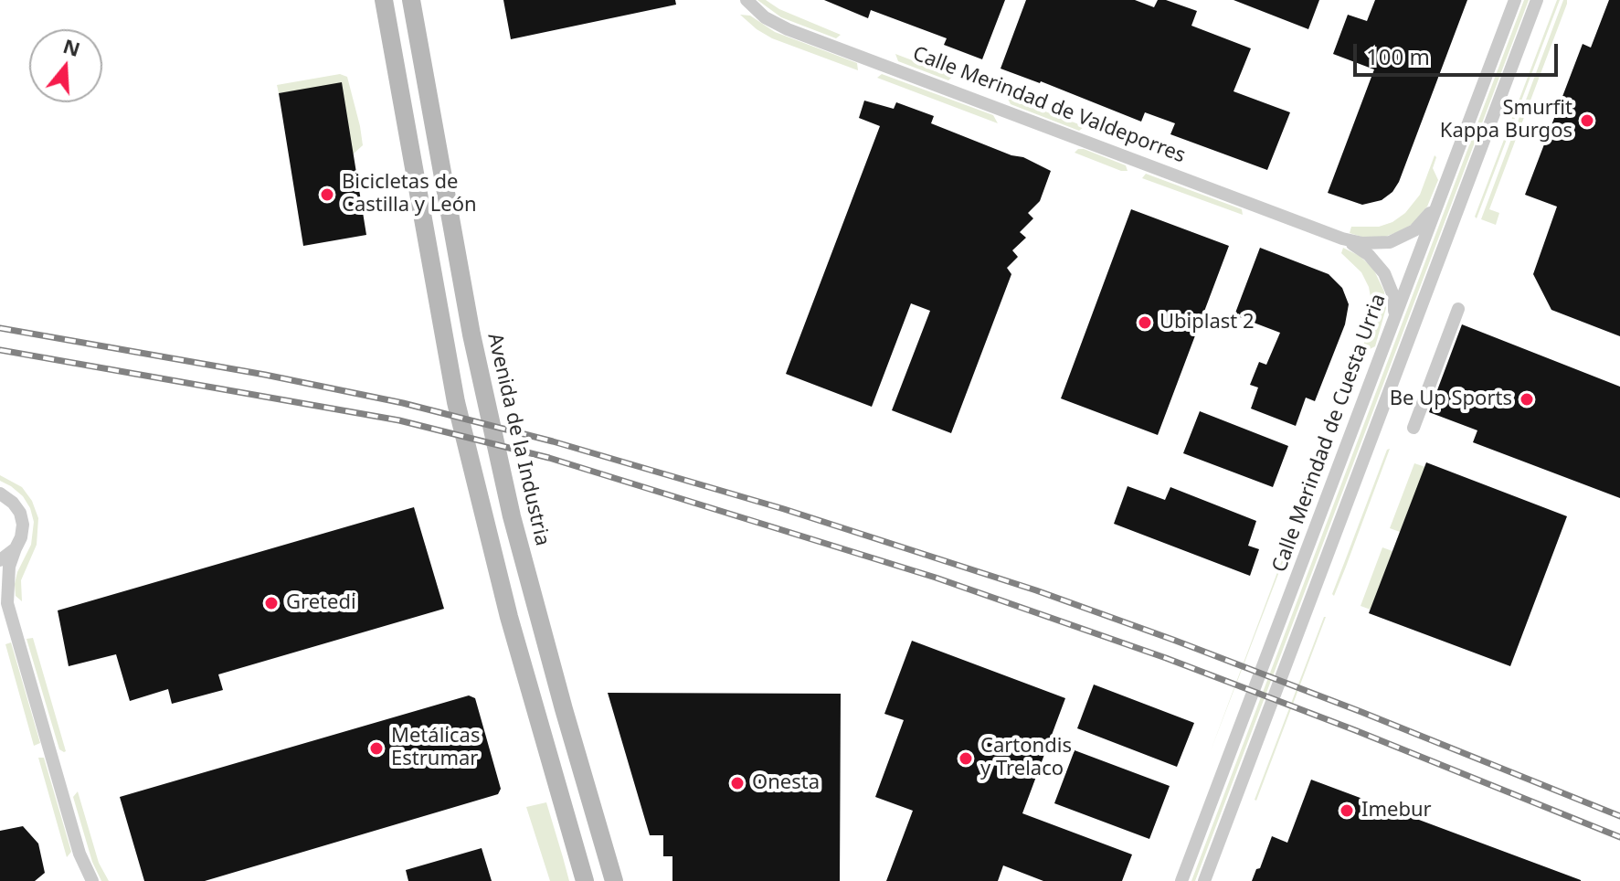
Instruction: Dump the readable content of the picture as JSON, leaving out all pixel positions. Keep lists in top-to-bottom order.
{
  "streets": {
    "main road": ["Avenida de la Industria"],
    "street": ["Calle Merindad de Valdeporres", "Calle Merindad de Cuesta Urria"]
  },
  "crossings": [
    ["Calle Merindad de Valdeporres", "Calle Merindad de Cuesta Urria"]
  ],
  "places": [
    "Smurfit Kappa Burgos",
    "Bicicletas de Castilla y León",
    "Ubiplast 2",
    "Be Up Sports",
    "Gretedi",
    "Metálicas Estrumar",
    "Cartondis y Trelaco",
    "Onesta",
    "Imebur"
  ],
  "scale_bar": "100 m",
  "north": "top"
}
